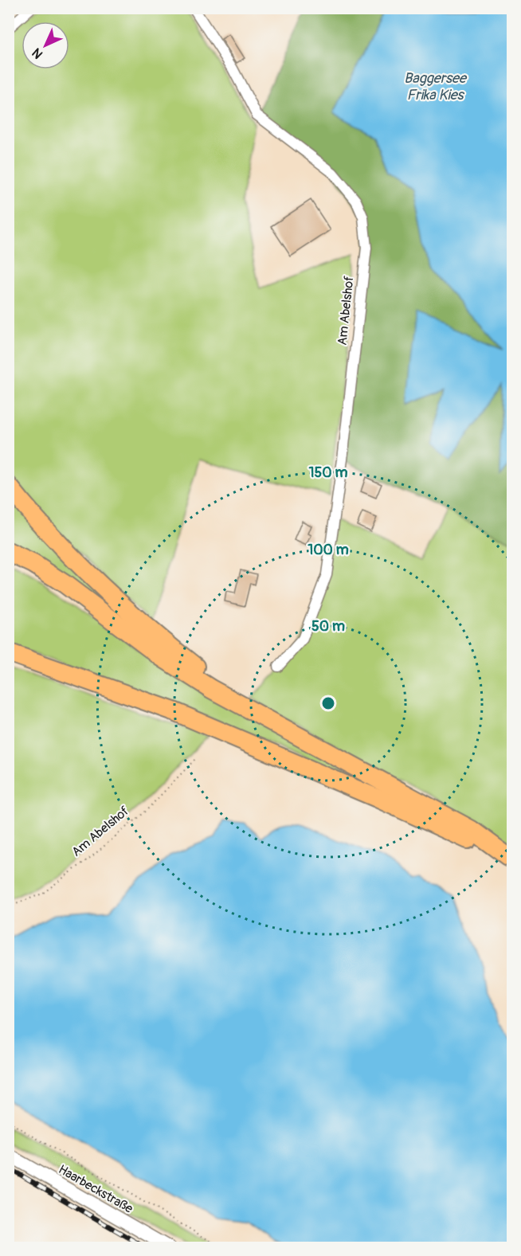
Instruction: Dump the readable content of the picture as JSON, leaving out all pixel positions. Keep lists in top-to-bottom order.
{
  "streets": {
    "street": ["Am Abelshof", "Haarbeckstraße"]
  },
  "water": ["Baggersee Frika Kies"],
  "north": "bottom left",
  "rings": ["150 m", "100 m", "50 m"]
}
